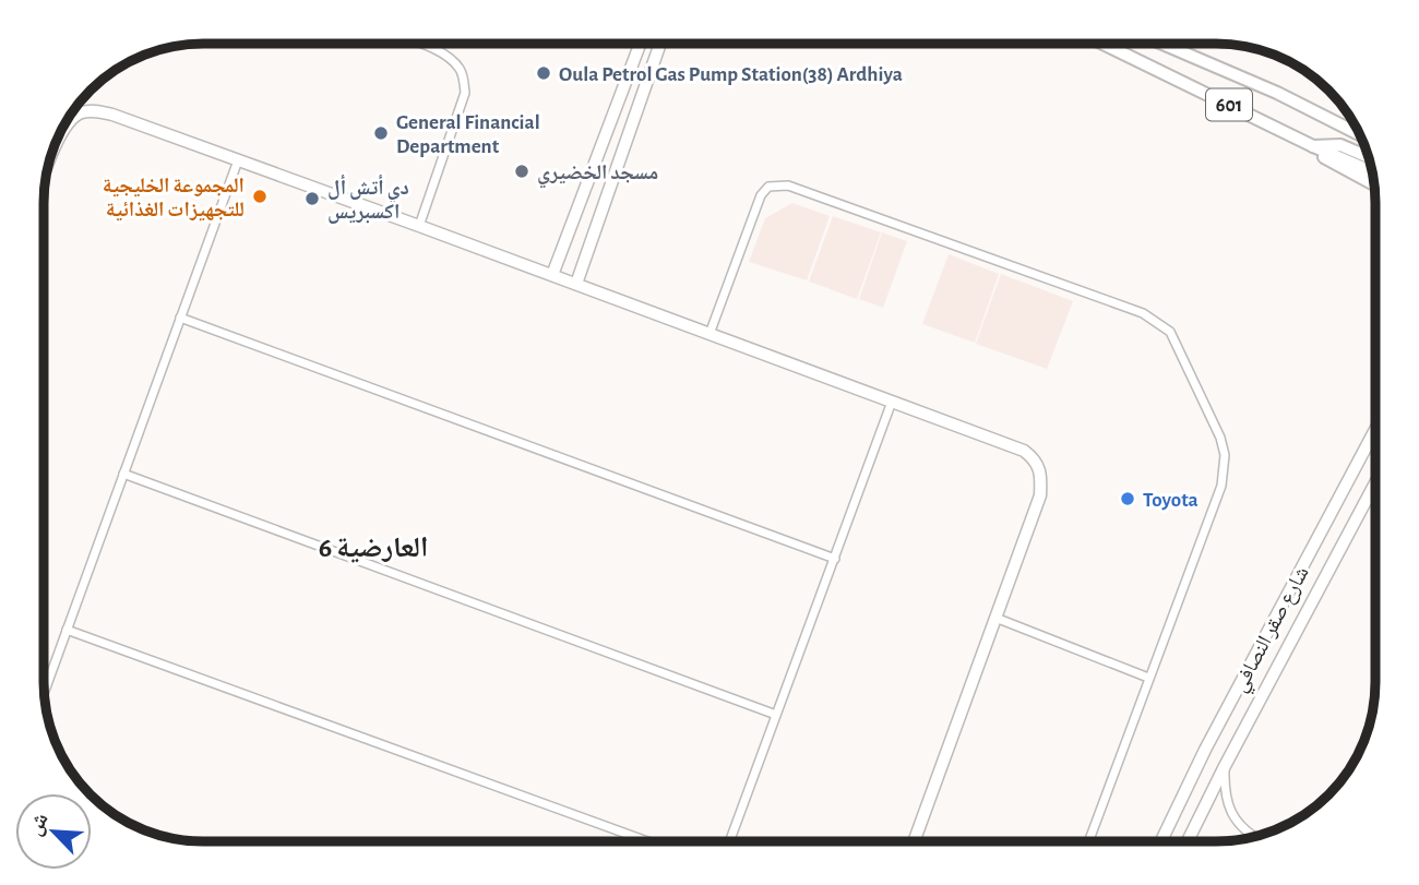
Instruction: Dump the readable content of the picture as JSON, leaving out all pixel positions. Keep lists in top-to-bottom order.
{
  "streets": {
    "main road": ["601"],
    "street": ["شارع صقر النصافي"]
  },
  "districts": ["العارضية 6"],
  "places": [
    "Oula Petrol Gas Pump Station(38) Ardhiya",
    "General Financial Department",
    "مسجد الخضيري",
    "المجموعة الخليجية للتجهيزات الغذائية",
    "دي أتش أل اكسبريس",
    "Toyota"
  ],
  "north": "top left"
}
